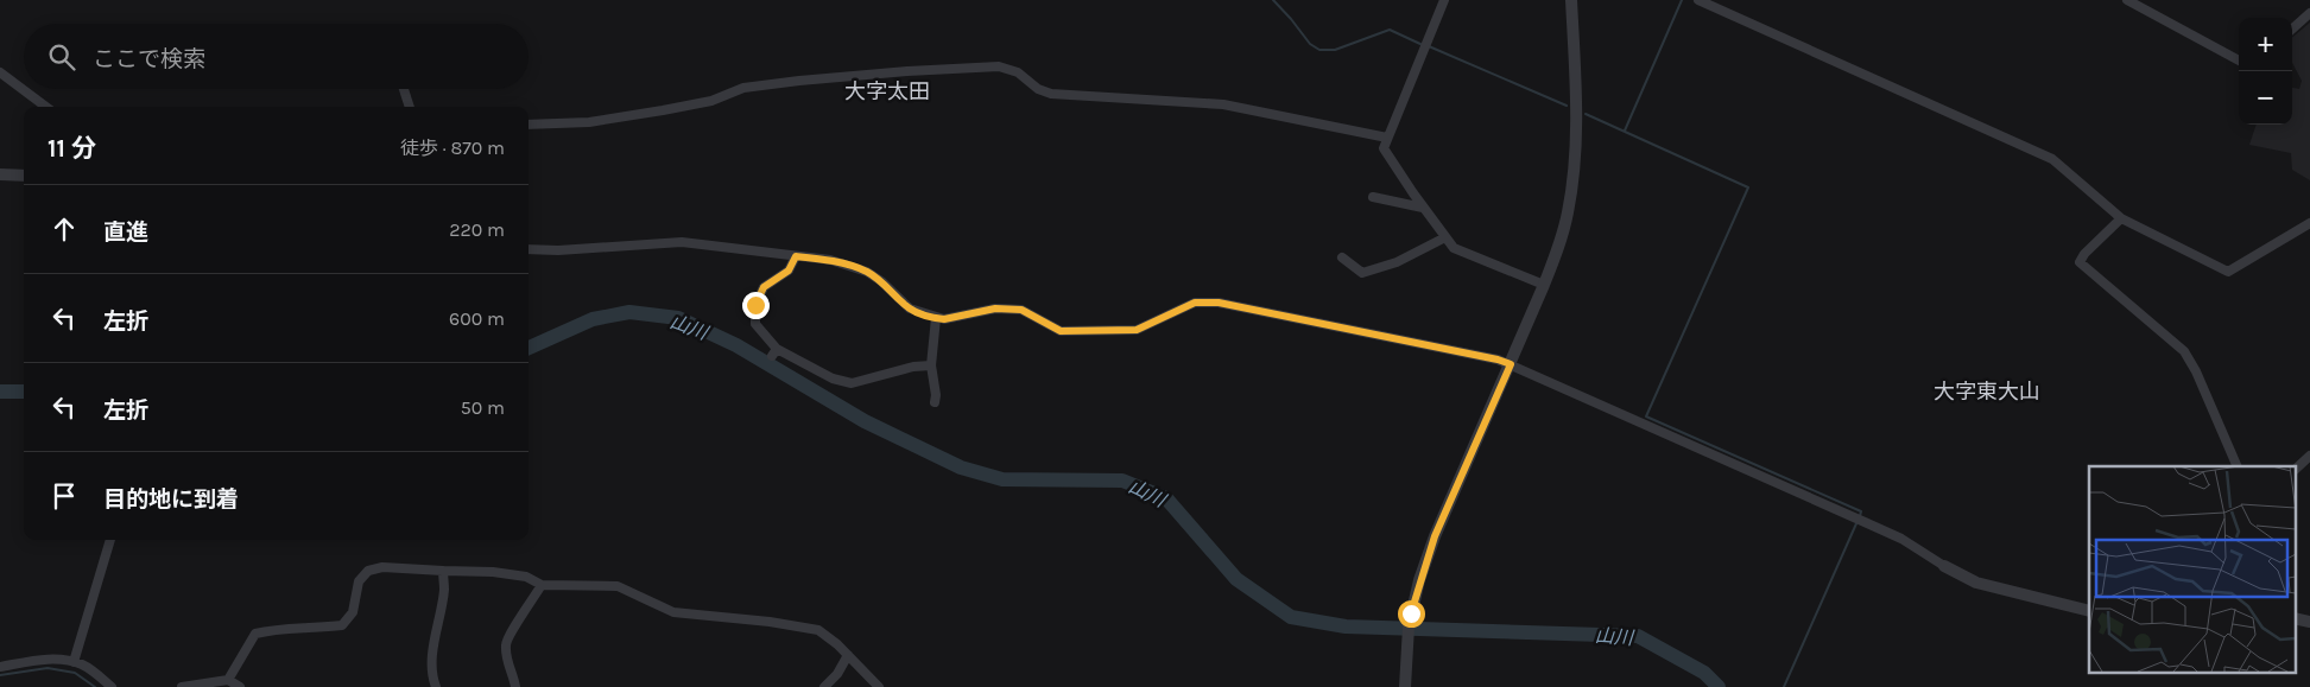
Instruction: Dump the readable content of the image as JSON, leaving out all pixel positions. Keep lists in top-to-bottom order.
{
  "districts": ["大字太田", "大字東大山"],
  "water": ["山川"],
  "page": {
    "map_buttons": ["+", "−"],
    "search": "ここで検索",
    "heading": ["11 分", "徒歩 · 870 m"],
    "list": [
      ["直進", "220 m"],
      ["左折", "600 m"],
      ["左折", "50 m"],
      "目的地に到着"
    ]
  }
}
